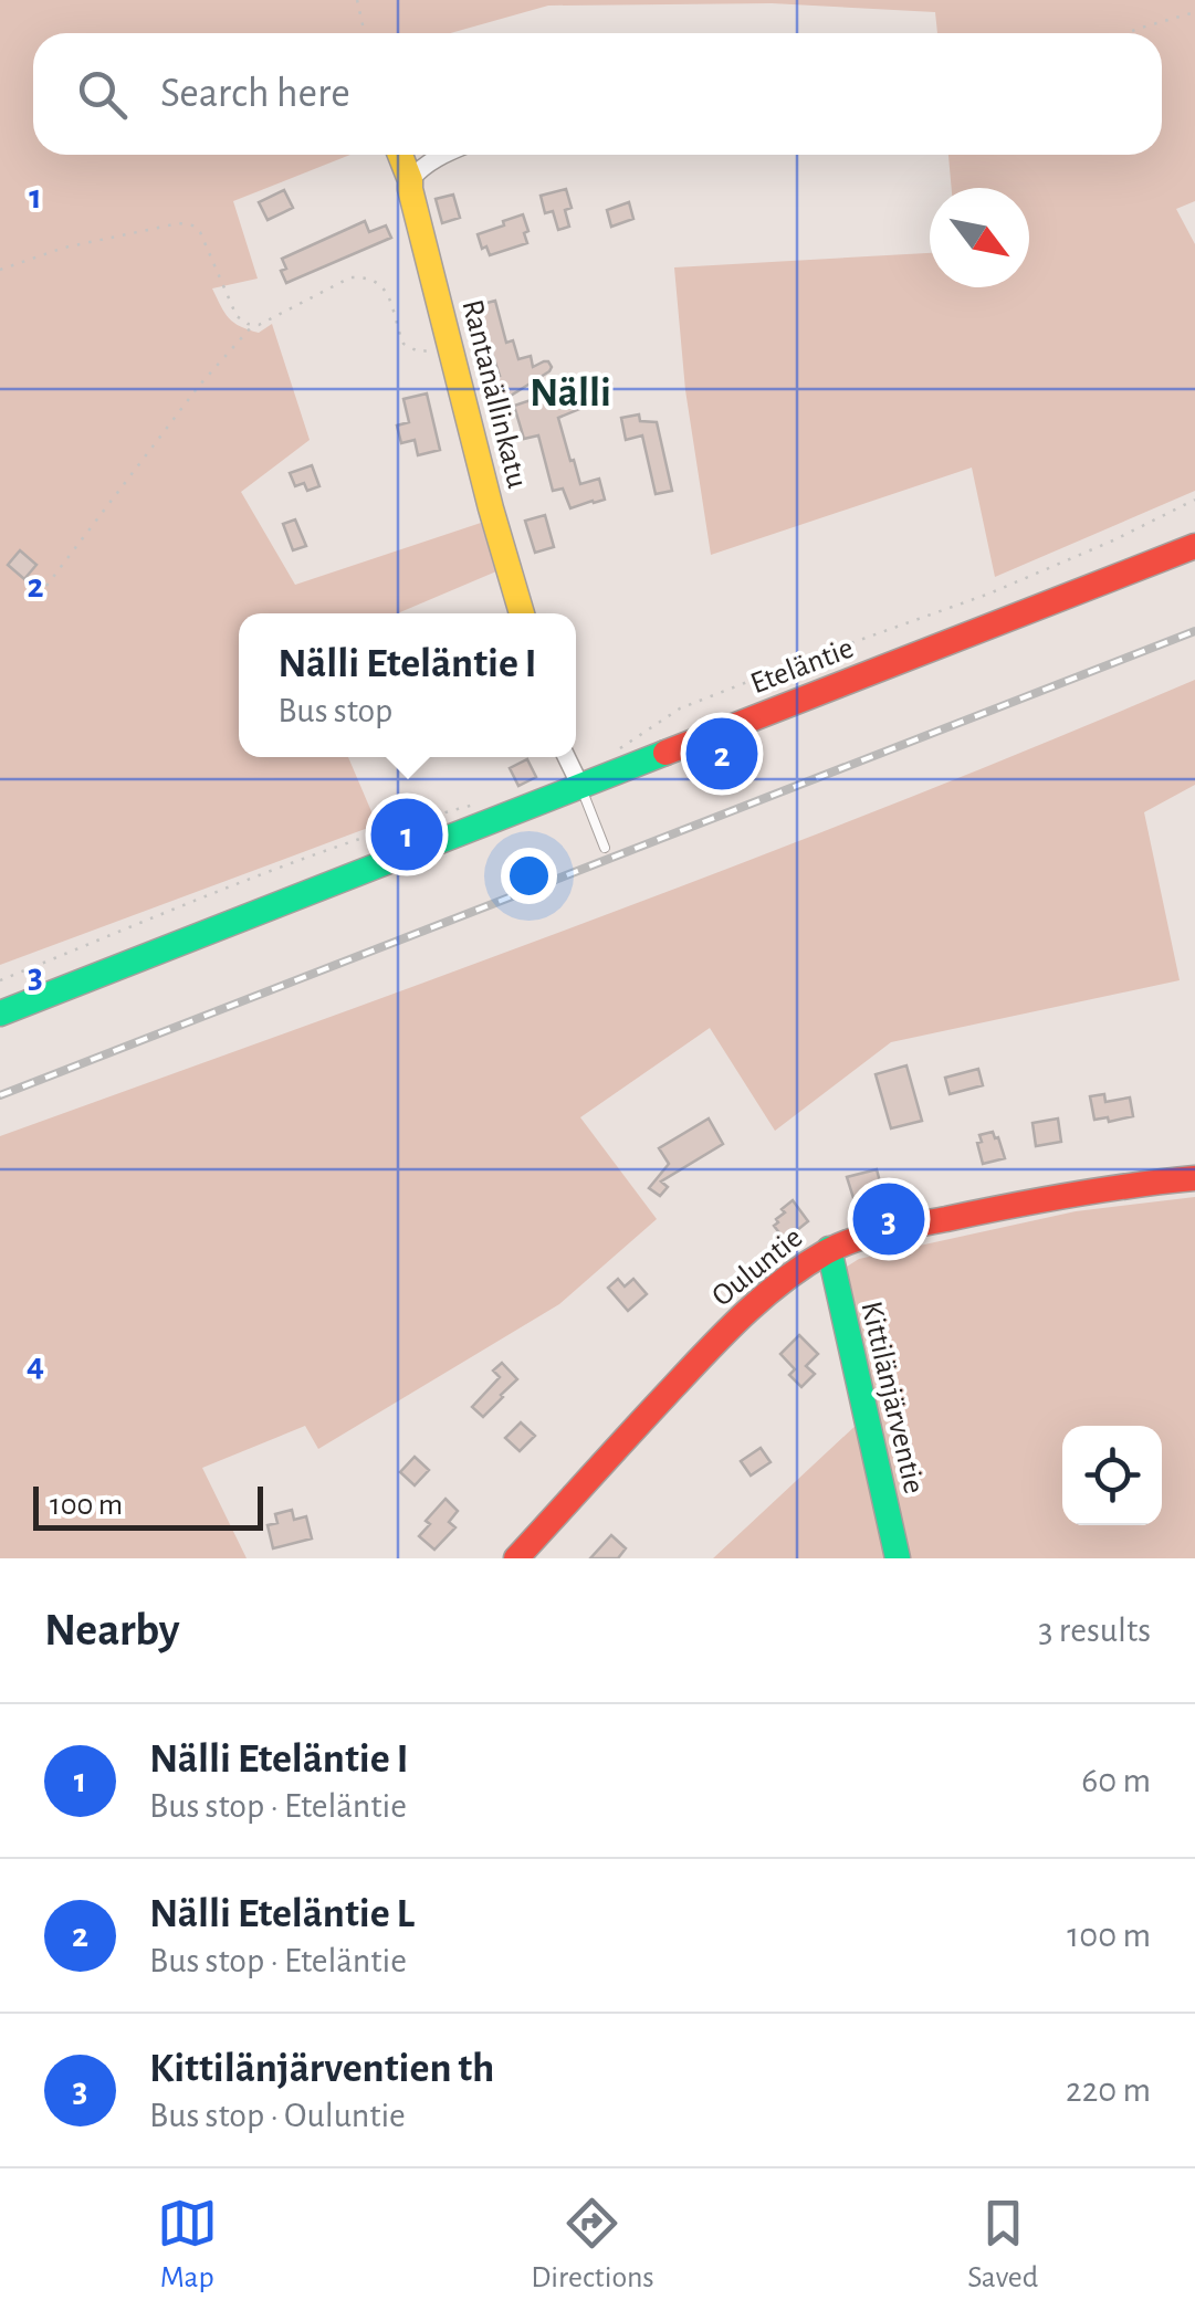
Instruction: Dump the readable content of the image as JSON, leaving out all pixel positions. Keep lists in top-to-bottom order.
{
  "streets": {
    "street": [
      "Rantanällinkatu",
      "Eteläntie",
      "Ouluntie",
      "Kittilänjärventie"
    ]
  },
  "crossings": [
    ["Ouluntie", "Kittilänjärventie"]
  ],
  "districts": ["Nälli"],
  "scale_bar": "100 m",
  "north": "bottom right",
  "page": {
    "search": "Search here",
    "popup": ["Nälli Eteläntie I", "Bus stop"],
    "pins": ["2", "1", "3"],
    "scale": "100 m",
    "heading": ["Nearby", "3 results"],
    "list": [
      {
        "mark": "1",
        "name": "Nälli Eteläntie I",
        "note": "Bus stop · Eteläntie",
        "value": "60 m"
      },
      {
        "mark": "2",
        "name": "Nälli Eteläntie L",
        "note": "Bus stop · Eteläntie",
        "value": "100 m"
      },
      {
        "mark": "3",
        "name": "Kittilänjärventien th",
        "note": "Bus stop · Ouluntie",
        "value": "220 m"
      }
    ],
    "nav": ["Map", "Directions", "Saved"]
  },
  "grid": {
    "rows": [
      "1",
      "2",
      "3",
      "4"
    ]
  }
}
